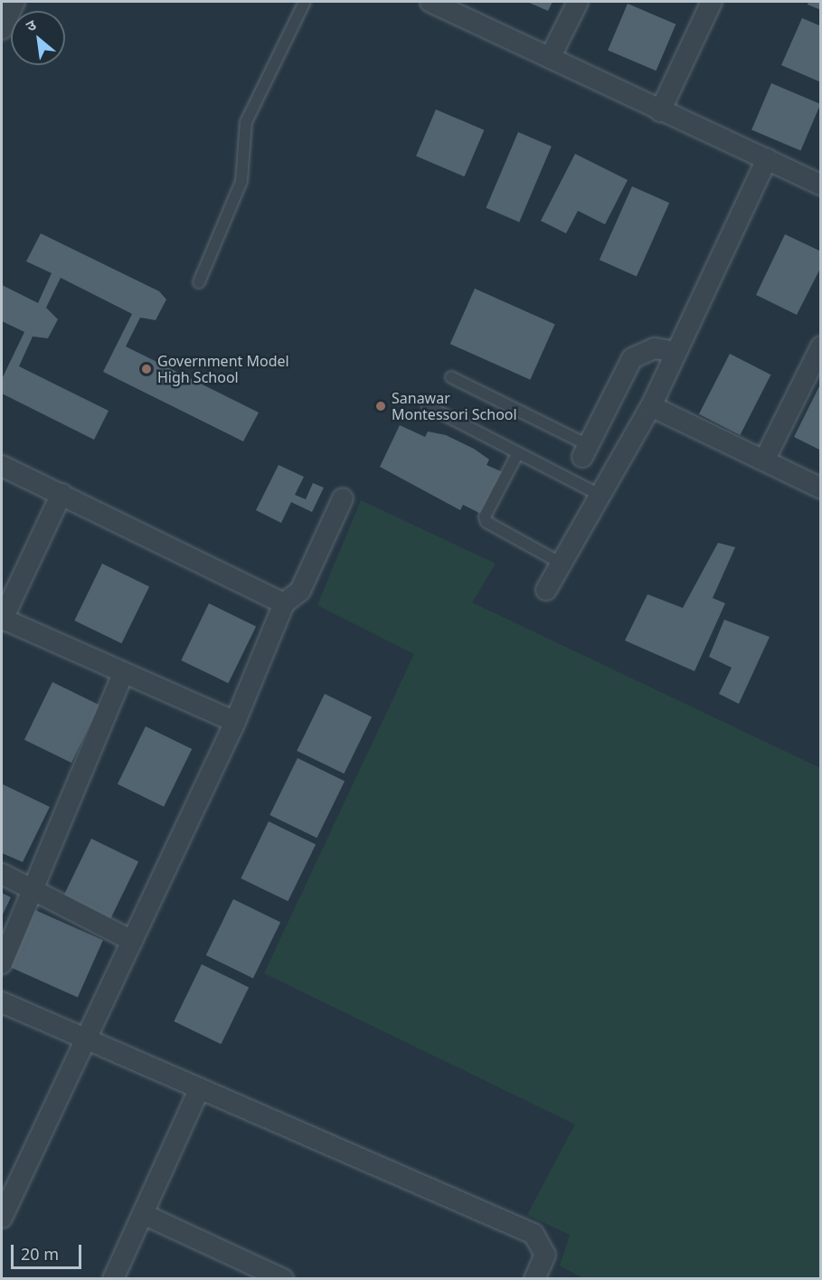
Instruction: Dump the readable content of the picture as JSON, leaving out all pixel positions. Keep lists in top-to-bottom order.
{
  "places": ["Government Model High School", "Sanawar Montessori School"],
  "scale_bar": "20 m",
  "north": "top left"
}
